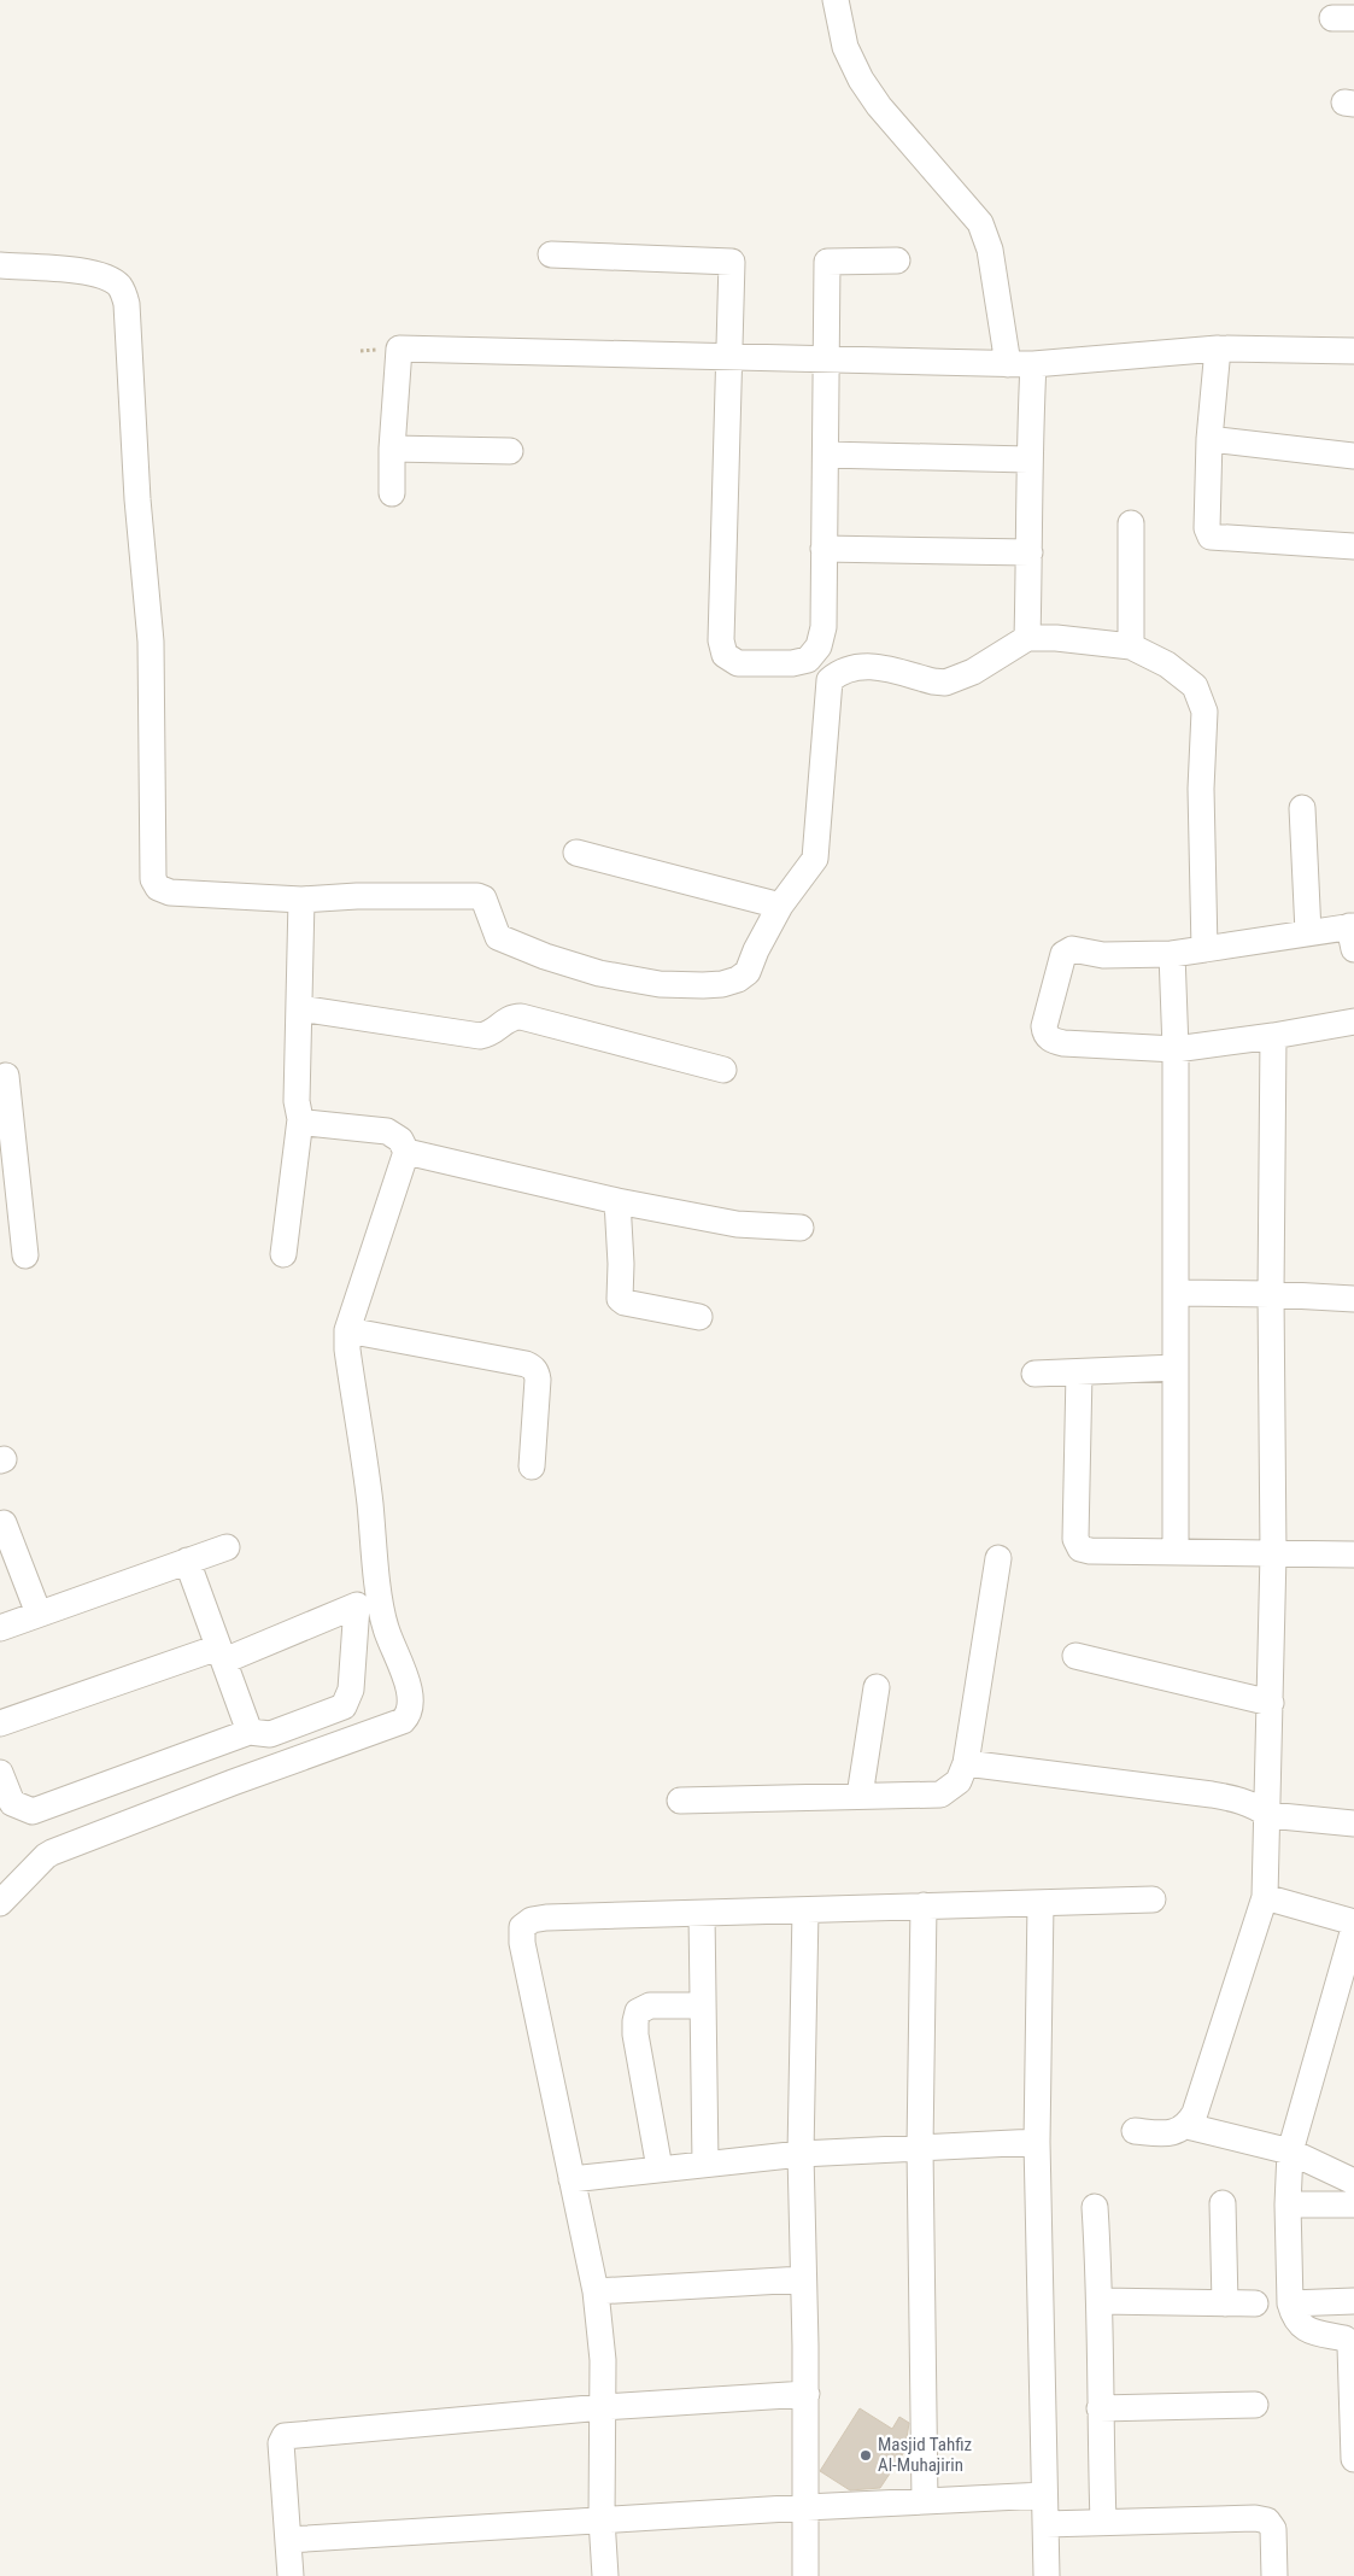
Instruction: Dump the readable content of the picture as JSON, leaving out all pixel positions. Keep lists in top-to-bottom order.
{
  "places": ["Masjid Tahfiz Al-Muhajirin"]
}
